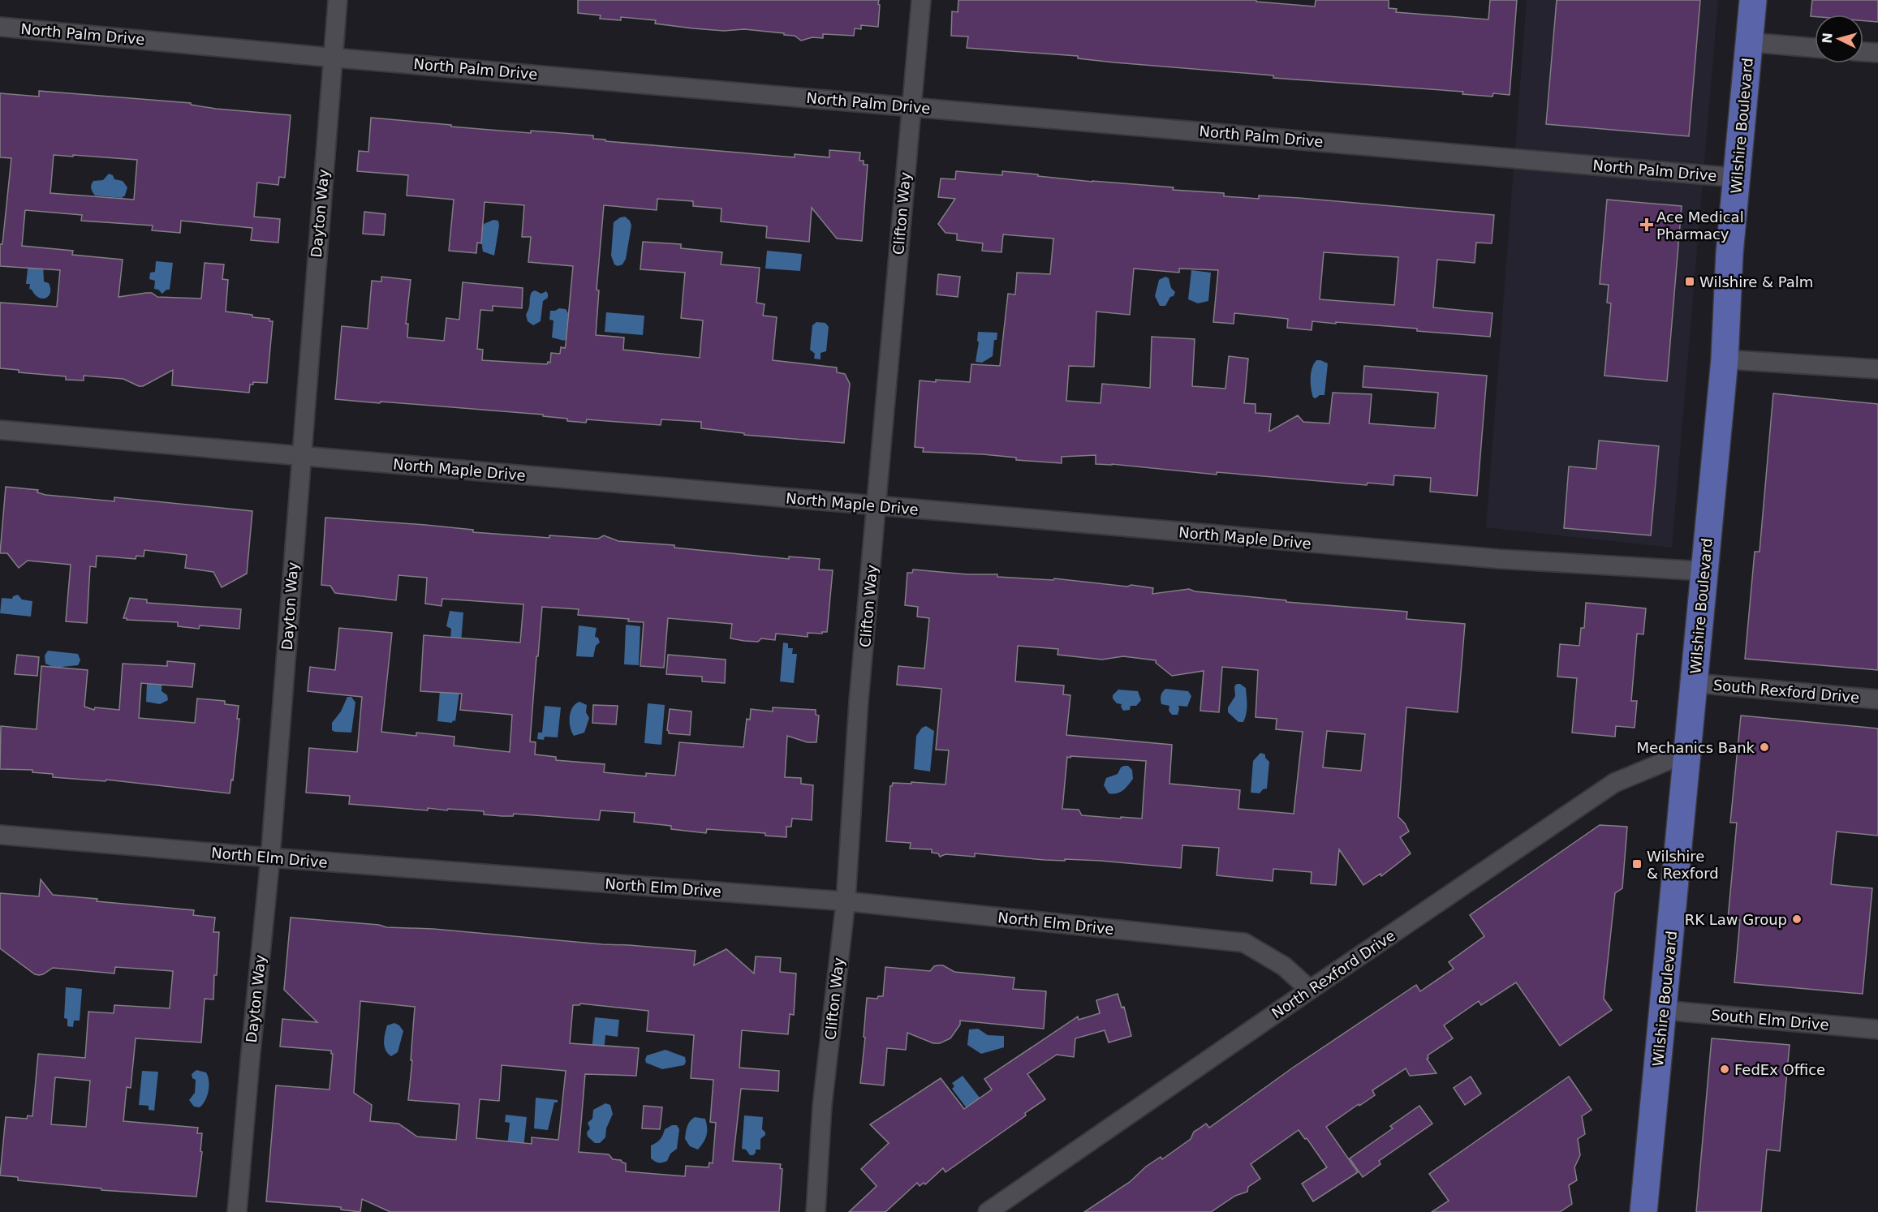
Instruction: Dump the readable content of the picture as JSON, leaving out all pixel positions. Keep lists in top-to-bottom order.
{
  "streets": {
    "main road": ["Wilshire Boulevard"],
    "street": [
      "North Palm Drive",
      "Dayton Way",
      "Clifton Way",
      "North Maple Drive",
      "South Rexford Drive",
      "North Elm Drive",
      "North Rexford Drive",
      "South Elm Drive"
    ]
  },
  "crossings": [
    ["North Palm Drive", "Wilshire Boulevard"],
    ["North Palm Drive", "Dayton Way"],
    ["North Palm Drive", "Clifton Way"],
    ["Wilshire Boulevard", "North Maple Drive"],
    ["Wilshire Boulevard", "South Rexford Drive"],
    ["Wilshire Boulevard", "North Rexford Drive"],
    ["Wilshire Boulevard", "South Elm Drive"],
    ["Dayton Way", "North Maple Drive"],
    ["Dayton Way", "North Elm Drive"],
    ["Clifton Way", "North Maple Drive"],
    ["Clifton Way", "North Elm Drive"],
    ["North Elm Drive", "North Rexford Drive"]
  ],
  "places": {
    "health": ["Ace Medical Pharmacy"],
    "transit": ["Wilshire & Palm", "Wilshire & Rexford"],
    "other": ["Mechanics Bank", "RK Law Group", "FedEx Office"]
  },
  "north": "left"
}
